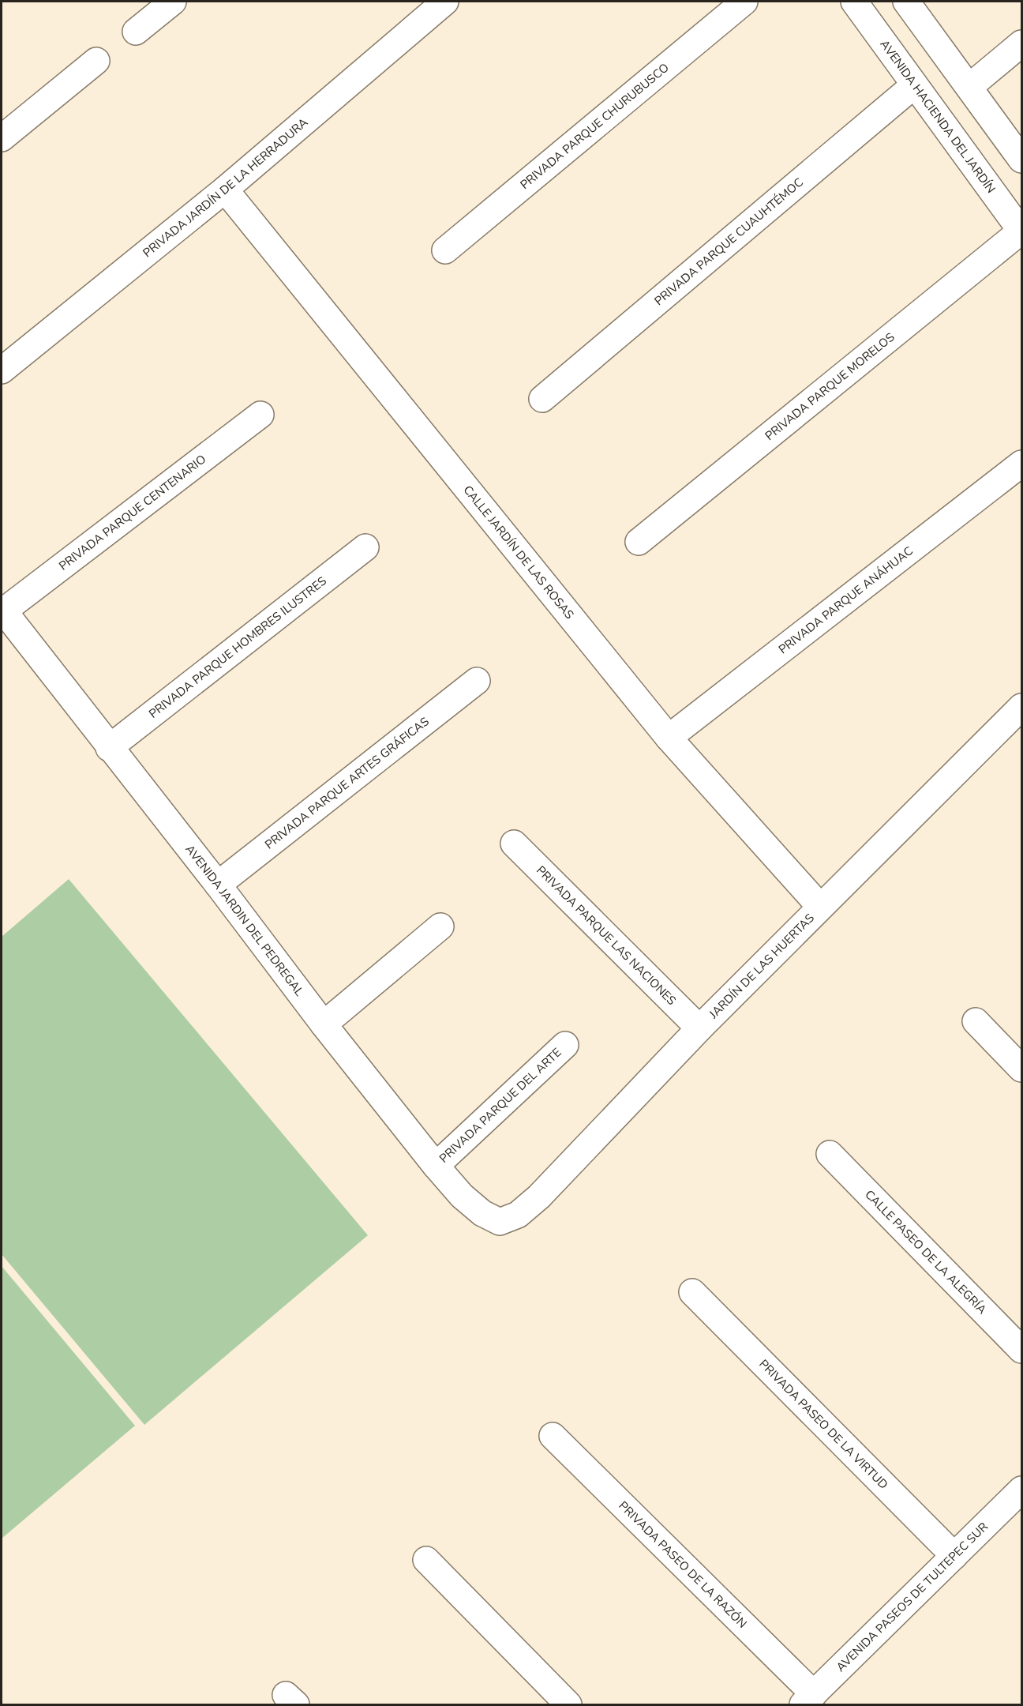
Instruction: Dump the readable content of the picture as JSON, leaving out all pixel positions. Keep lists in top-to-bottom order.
{
  "streets": {
    "street": [
      "AVENIDA HACIENDA DEL JARDÍN",
      "PRIVADA PARQUE CHURUBUSCO",
      "PRIVADA JARDÍN DE LA HERRADURA",
      "PRIVADA PARQUE CUAUHTÉMOC",
      "PRIVADA PARQUE MORELOS",
      "PRIVADA PARQUE CENTENARIO",
      "CALLE JARDÍN DE LAS ROSAS",
      "PRIVADA PARQUE ANÁHUAC",
      "PRIVADA PARQUE HOMBRES ILUSTRES",
      "PRIVADA PARQUE ARTES GRÁFICAS",
      "AVENIDA JARDIN DEL PEDREGAL",
      "PRIVADA PARQUE LAS NACIONES",
      "JARDÍN DE LAS HUERTAS",
      "PRIVADA PARQUE DEL ARTE",
      "CALLE PASEO DE LA ALEGRÍA",
      "PRIVADA PASEO DE LA VIRTUD",
      "PRIVADA PASEO DE LA RAZÓN",
      "AVENIDA PASEOS DE TULTEPEC SUR"
    ]
  },
  "crossings": [
    ["AVENIDA HACIENDA DEL JARDÍN", "PRIVADA PARQUE CUAUHTÉMOC"],
    ["AVENIDA HACIENDA DEL JARDÍN", "PRIVADA PARQUE MORELOS"],
    ["PRIVADA JARDÍN DE LA HERRADURA", "CALLE JARDÍN DE LAS ROSAS"],
    ["PRIVADA PARQUE CENTENARIO", "AVENIDA JARDIN DEL PEDREGAL"],
    ["CALLE JARDÍN DE LAS ROSAS", "PRIVADA PARQUE ANÁHUAC"],
    ["CALLE JARDÍN DE LAS ROSAS", "JARDÍN DE LAS HUERTAS"],
    ["PRIVADA PARQUE HOMBRES ILUSTRES", "AVENIDA JARDIN DEL PEDREGAL"],
    ["PRIVADA PARQUE ARTES GRÁFICAS", "AVENIDA JARDIN DEL PEDREGAL"],
    ["AVENIDA JARDIN DEL PEDREGAL", "JARDÍN DE LAS HUERTAS"],
    ["AVENIDA JARDIN DEL PEDREGAL", "PRIVADA PARQUE DEL ARTE"],
    ["PRIVADA PARQUE LAS NACIONES", "JARDÍN DE LAS HUERTAS"],
    ["PRIVADA PASEO DE LA VIRTUD", "AVENIDA PASEOS DE TULTEPEC SUR"],
    ["PRIVADA PASEO DE LA RAZÓN", "AVENIDA PASEOS DE TULTEPEC SUR"]
  ]
}
